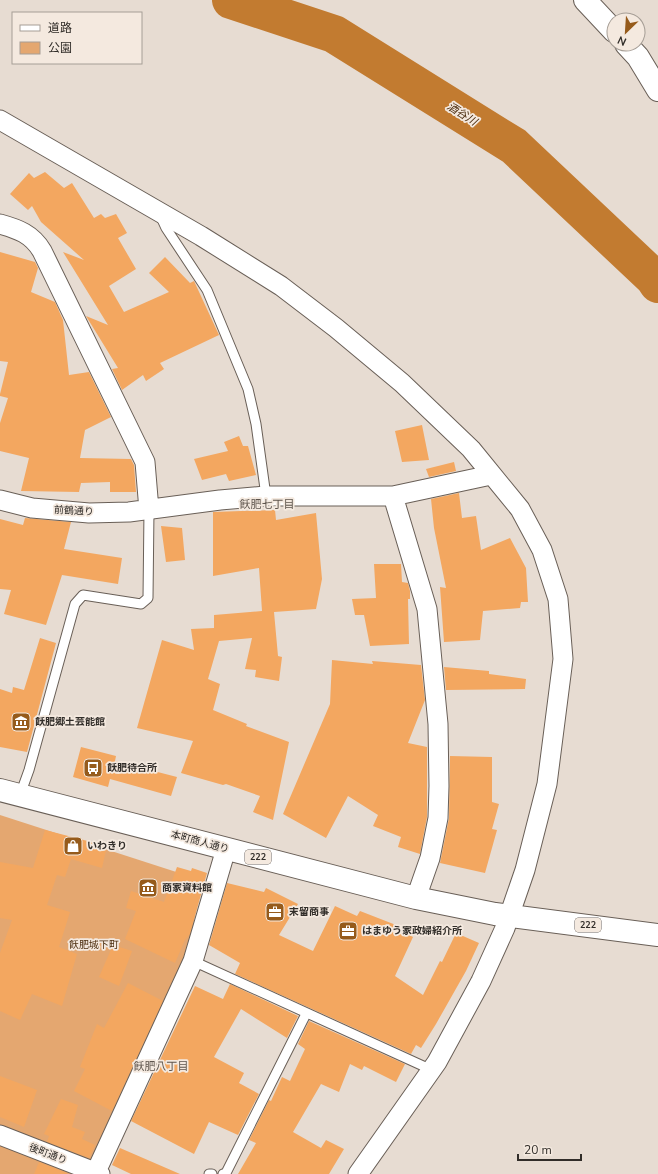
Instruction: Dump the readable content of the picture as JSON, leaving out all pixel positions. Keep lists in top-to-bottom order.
{
  "streets": {
    "main road": ["本町商人通り", "222"],
    "street": ["前鶴通り", "後町通り"]
  },
  "crossings": [
    ["本町商人通り", "222"]
  ],
  "districts": ["飫肥七丁目", "飫肥八丁目"],
  "water": ["酒谷川"],
  "parks": ["飫肥城下町"],
  "places": {
    "museum": ["飫肥郷土芸能館", "商家資料館"],
    "bus stop": ["飫肥待合所"],
    "shop": ["いわきり"],
    "office": ["末留商事", "はまゆう家政婦紹介所"]
  },
  "legend": ["道路", "公園"],
  "scale_bar": "20 m",
  "north": "bottom left"
}
